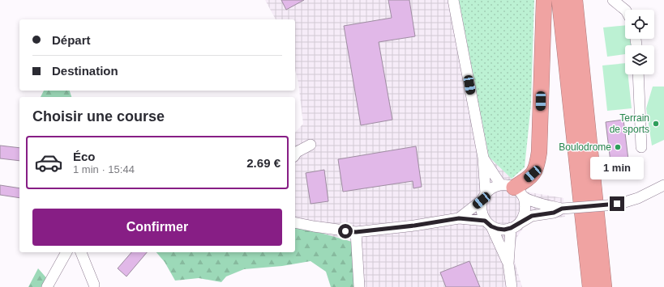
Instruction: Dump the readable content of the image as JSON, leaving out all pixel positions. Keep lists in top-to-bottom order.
{
  "places": ["Terrain de sports", "Boulodrome"],
  "page": {
    "banner": ["Départ", "Destination"],
    "heading": "Choisir une course",
    "list": [
      {
        "name": "Éco",
        "note": "1 min · 15:44",
        "value": "2.69 €"
      }
    ],
    "bubble": "1 min",
    "buttons": "Confirmer"
  }
}
